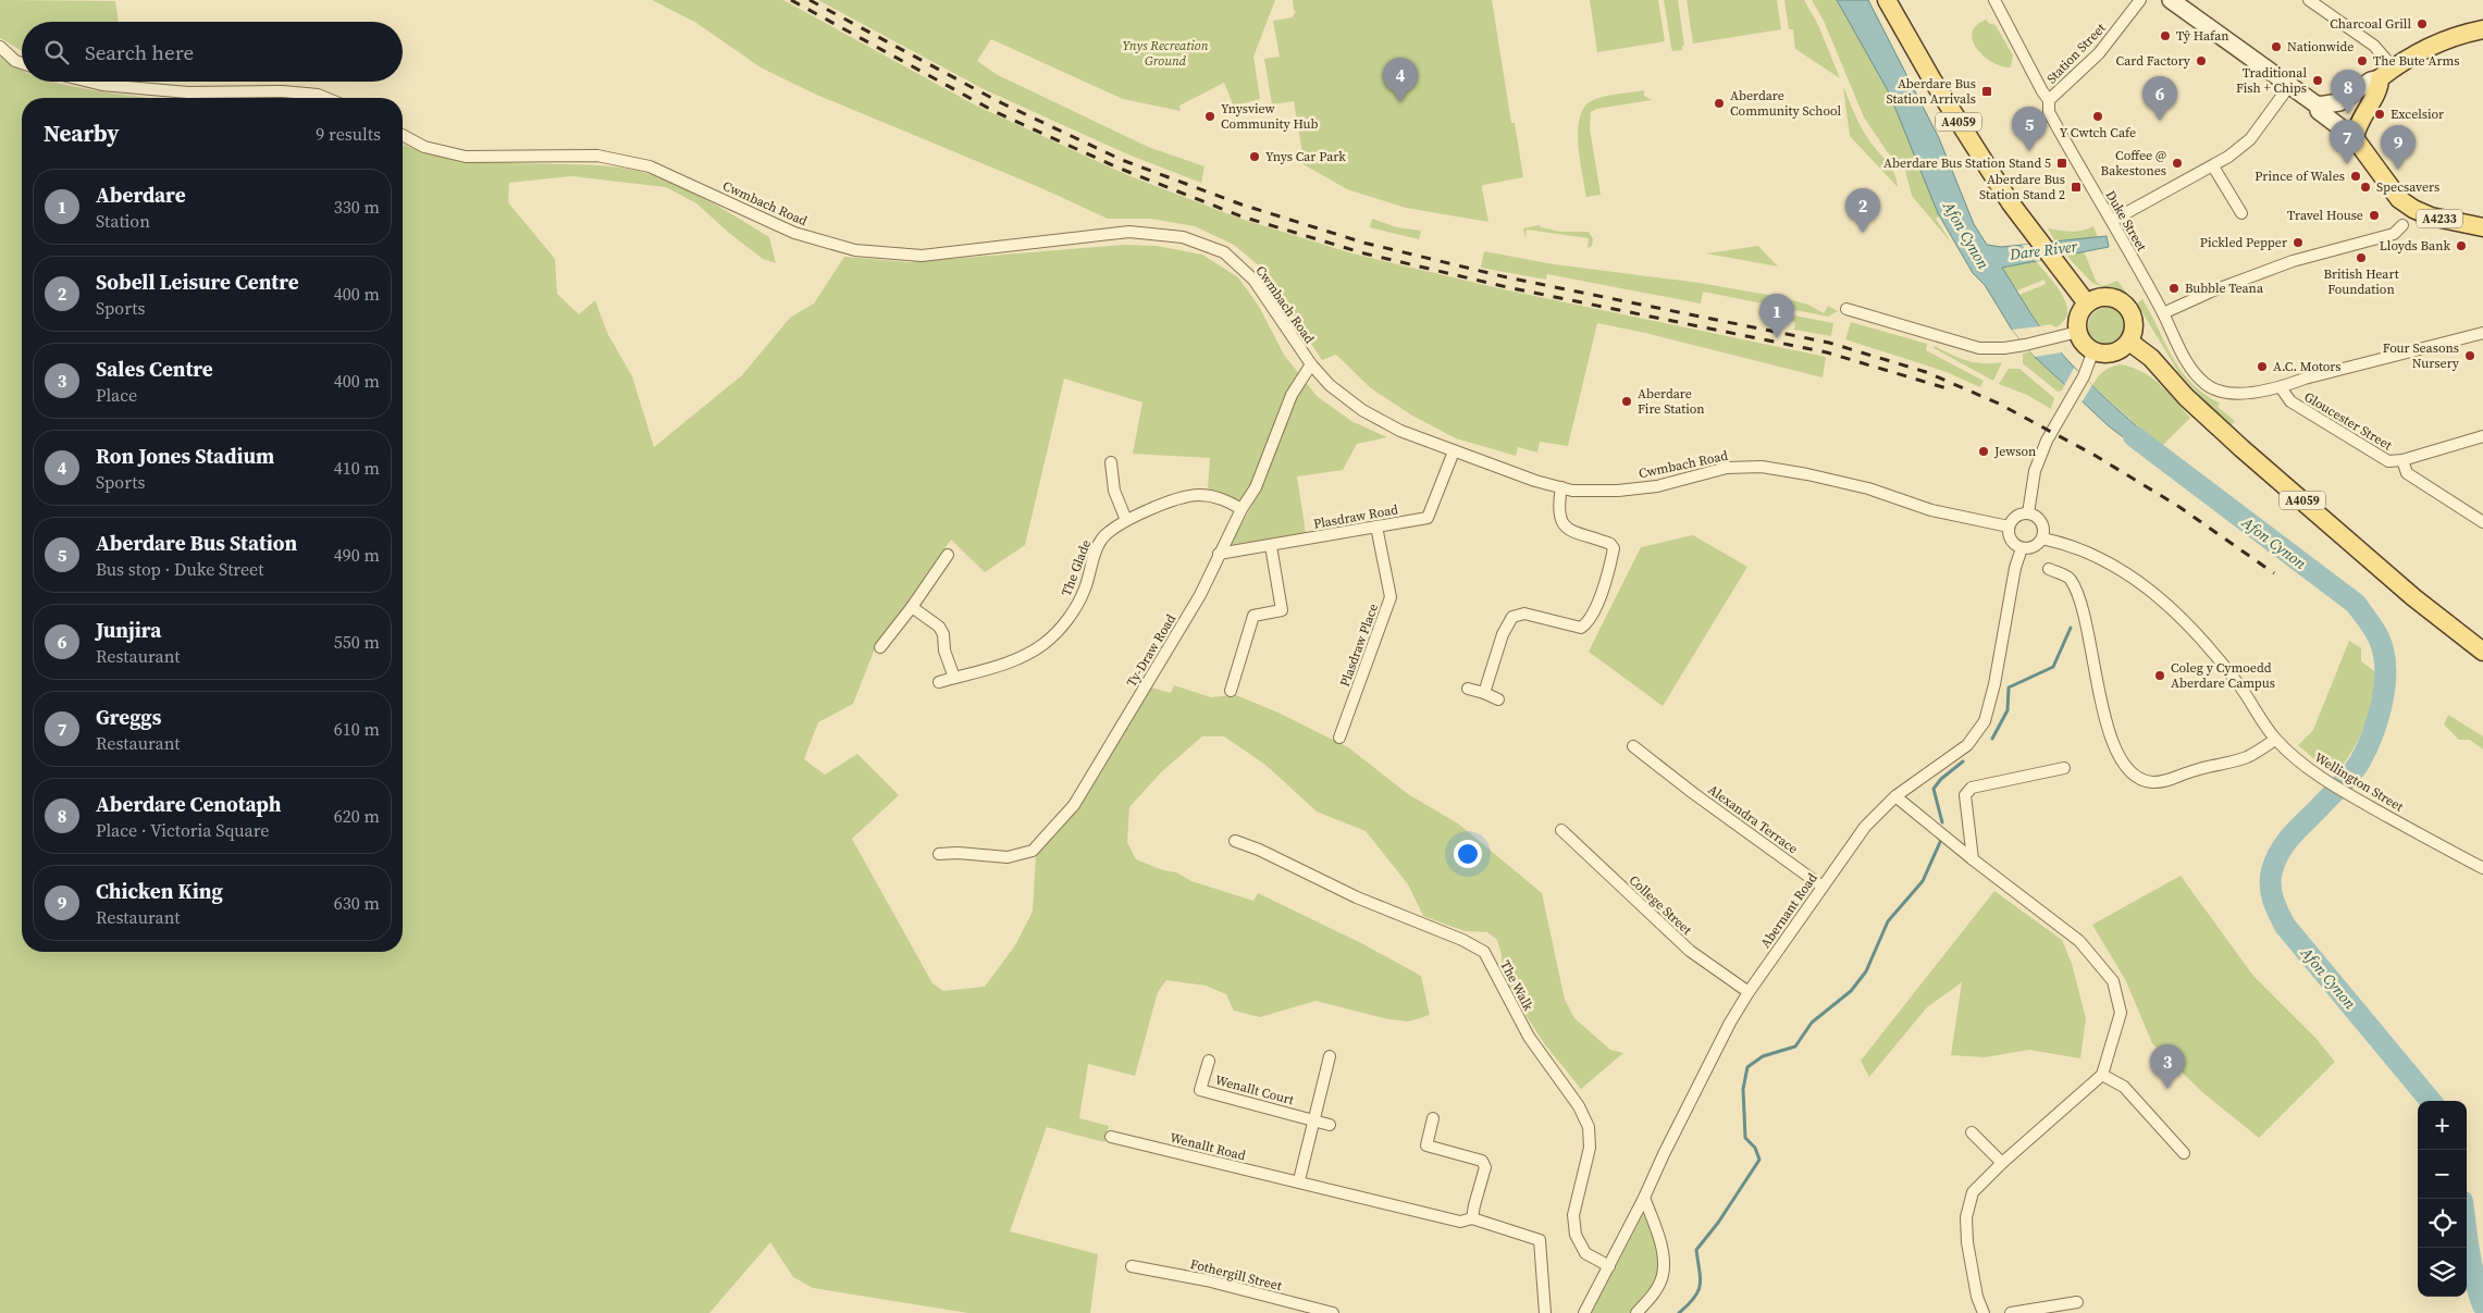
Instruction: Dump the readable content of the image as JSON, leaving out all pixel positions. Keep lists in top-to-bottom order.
{
  "streets": {
    "main road": ["A4059", "A4233"],
    "street": [
      "Station Street",
      "Cwmbach Road",
      "Duke Street",
      "Gloucester Street",
      "Plasdraw Road",
      "The Glade",
      "Plasdraw Place",
      "Ty-Draw Road",
      "Wellington Street",
      "Alexandra Terrace",
      "College Street",
      "Abernant Road",
      "The Walk",
      "Wenallt Court",
      "Wenallt Road",
      "Fothergill Street"
    ]
  },
  "crossings": [
    ["Station Street", "Duke Street"],
    ["Cwmbach Road", "Plasdraw Road"],
    ["Cwmbach Road", "Ty-Draw Road"],
    ["Cwmbach Road", "Wellington Street"],
    ["Cwmbach Road", "Abernant Road"],
    ["Duke Street", "Gloucester Street"],
    ["Plasdraw Road", "Plasdraw Place"],
    ["Plasdraw Road", "Ty-Draw Road"],
    ["The Glade", "Ty-Draw Road"],
    ["Wellington Street", "Abernant Road"],
    ["Alexandra Terrace", "Abernant Road"],
    ["College Street", "Abernant Road"],
    ["Abernant Road", "The Walk"]
  ],
  "water": ["Afon Cynon", "Dare River"],
  "parks": ["Ynys Recreation Ground"],
  "places": {
    "other": [
      "Charcoal Grill",
      "Tŷ Hafan",
      "Nationwide",
      "Card Factory",
      "The Bute Arms",
      "Traditional Fish + Chips",
      "Aberdare Community School",
      "Excelsior",
      "Ynysview Community Hub",
      "Y Cwtch Cafe",
      "Ynys Car Park",
      "Coffee @ Bakestones",
      "Prince of Wales",
      "Specsavers",
      "Travel House",
      "Pickled Pepper",
      "Lloyds Bank",
      "British Heart Foundation",
      "Bubble Teana",
      "Four Seasons Nursery",
      "A.C. Motors",
      "Aberdare Fire Station",
      "Jewson",
      "Coleg y Cymoedd Aberdare Campus"
    ],
    "transit": ["Aberdare Bus Station Arrivals", "Aberdare Bus Station Stand 5", "Aberdare Bus Station Stand 2"]
  },
  "page": {
    "search": "Search here",
    "pins": [
      "4",
      "8",
      "6",
      "5",
      "7",
      "9",
      "2",
      "1",
      "3"
    ],
    "heading": ["Nearby", "9 results"],
    "list": [
      {
        "mark": "1",
        "name": "Aberdare",
        "note": "Station",
        "value": "330 m"
      },
      {
        "mark": "2",
        "name": "Sobell Leisure Centre",
        "note": "Sports",
        "value": "400 m"
      },
      {
        "mark": "3",
        "name": "Sales Centre",
        "note": "Place",
        "value": "400 m"
      },
      {
        "mark": "4",
        "name": "Ron Jones Stadium",
        "note": "Sports",
        "value": "410 m"
      },
      {
        "mark": "5",
        "name": "Aberdare Bus Station",
        "note": "Bus stop · Duke Street",
        "value": "490 m"
      },
      {
        "mark": "6",
        "name": "Junjira",
        "note": "Restaurant",
        "value": "550 m"
      },
      {
        "mark": "7",
        "name": "Greggs",
        "note": "Restaurant",
        "value": "610 m"
      },
      {
        "mark": "8",
        "name": "Aberdare Cenotaph",
        "note": "Place · Victoria Square",
        "value": "620 m"
      },
      {
        "mark": "9",
        "name": "Chicken King",
        "note": "Restaurant",
        "value": "630 m"
      }
    ],
    "map_buttons": ["+", "−"]
  }
}
